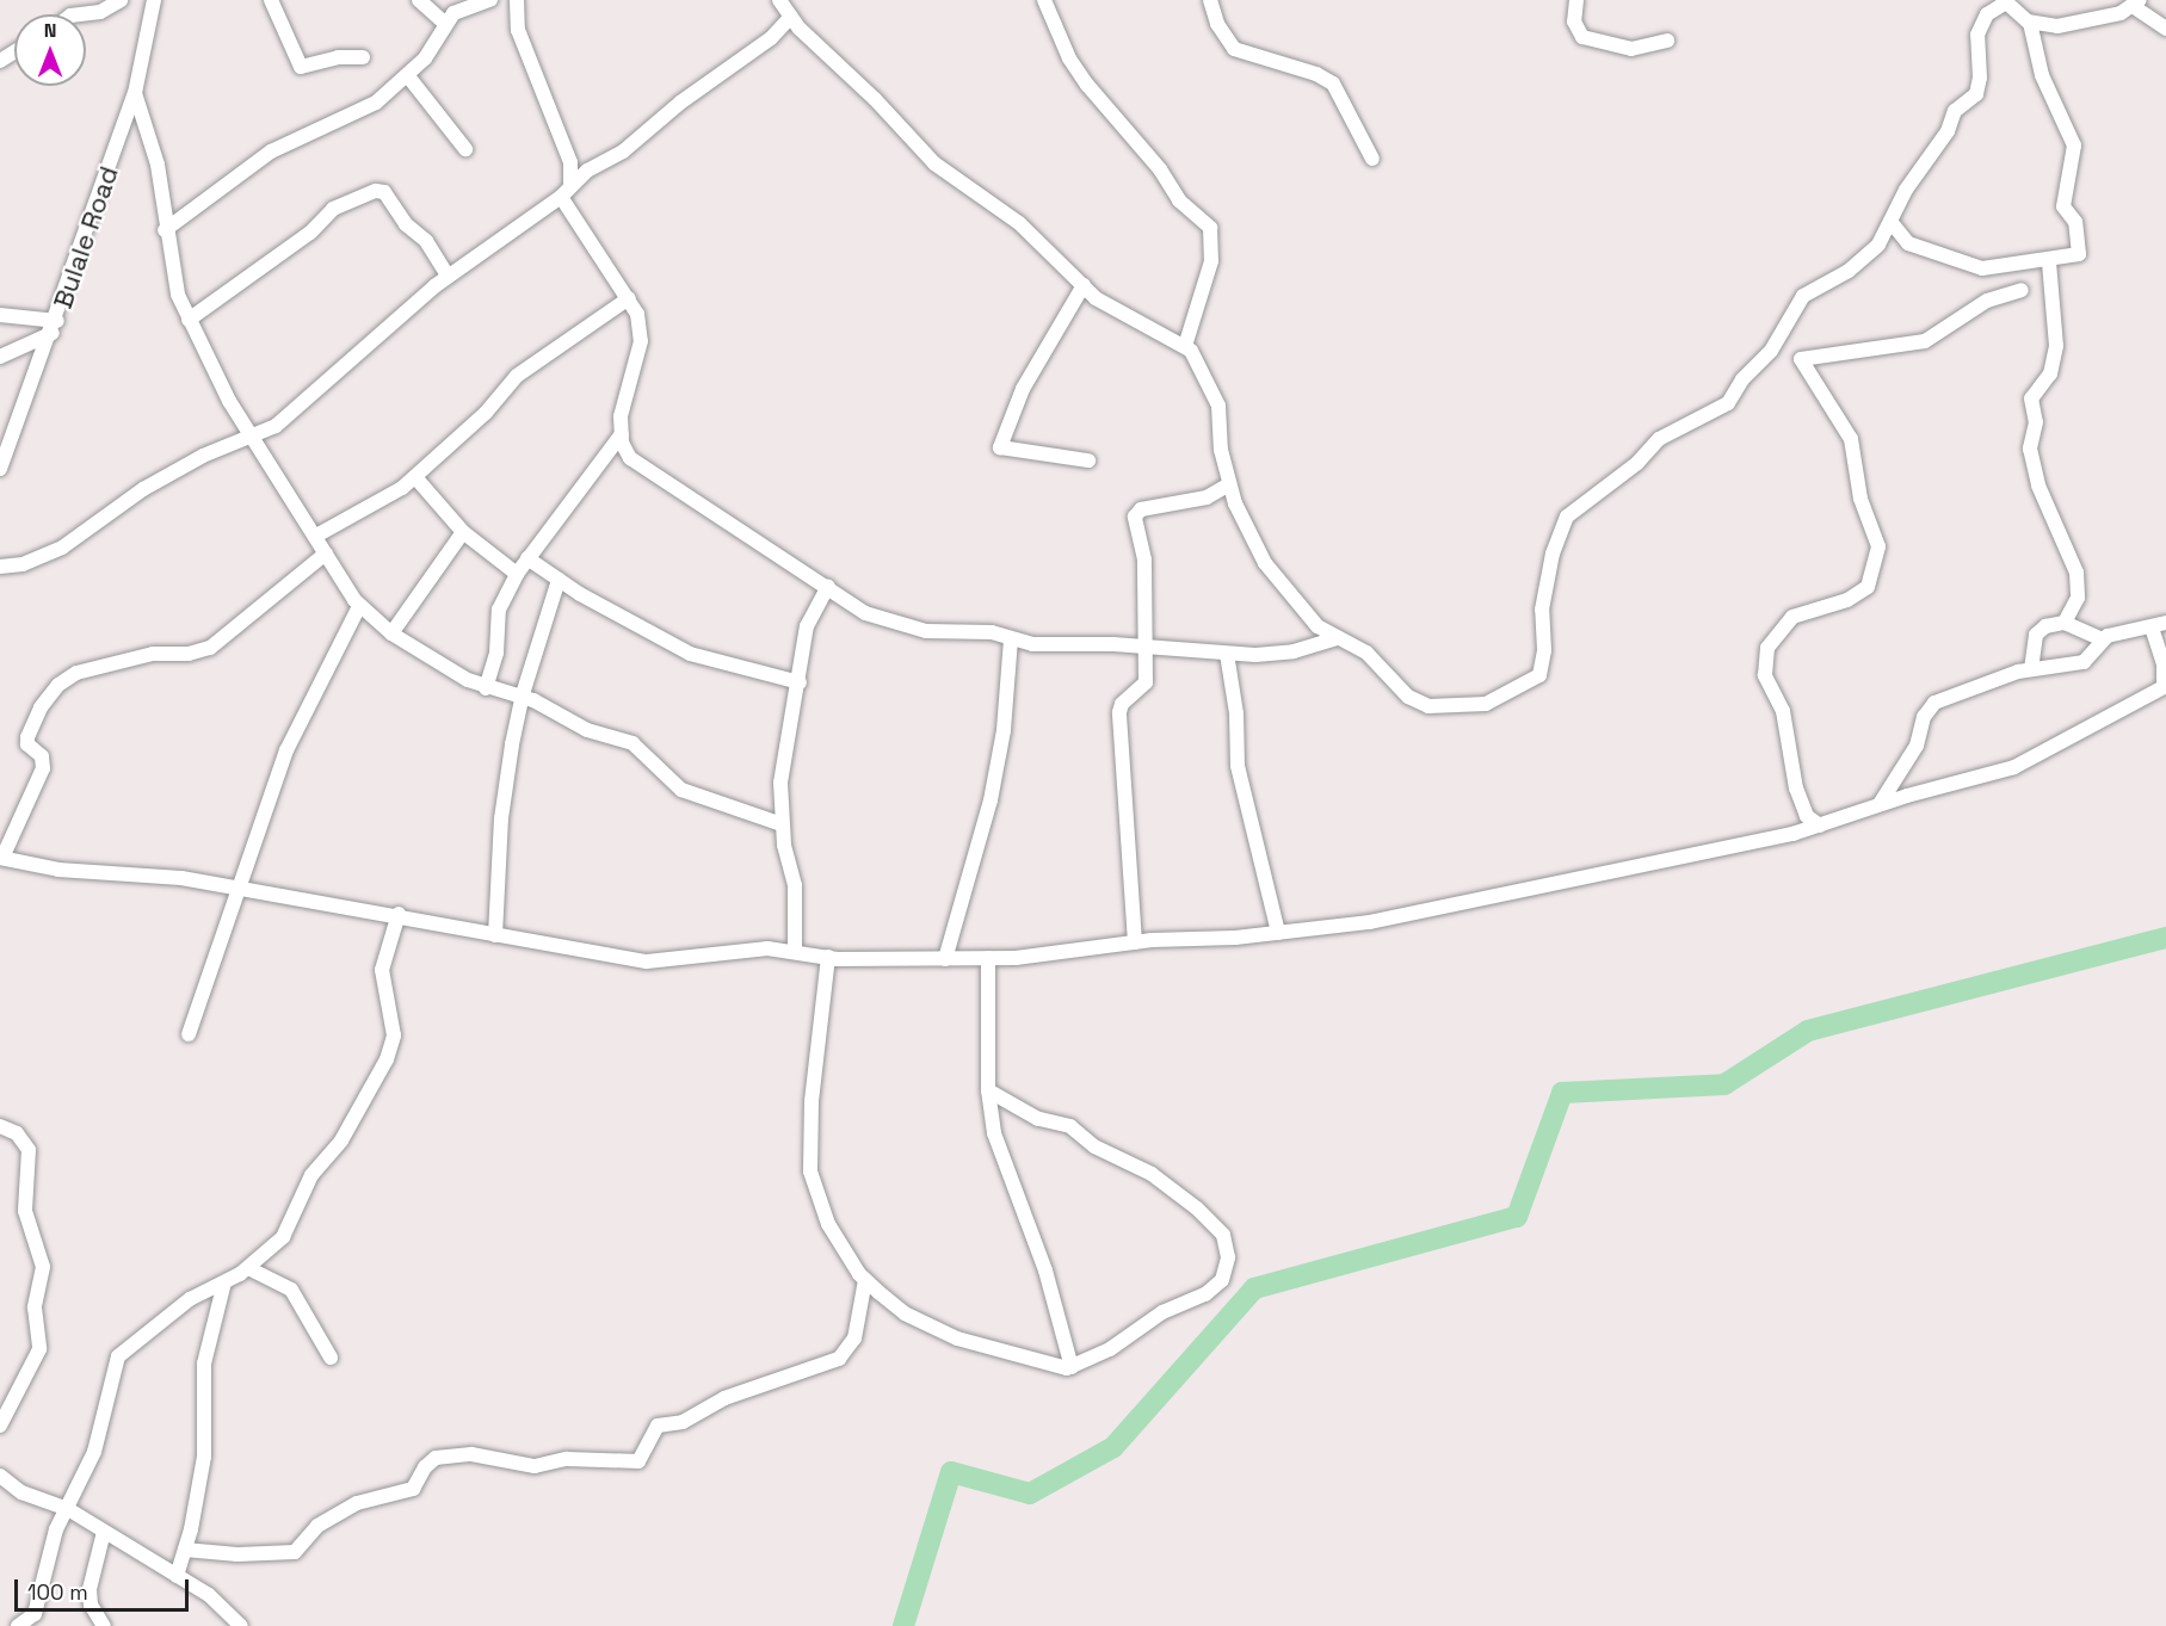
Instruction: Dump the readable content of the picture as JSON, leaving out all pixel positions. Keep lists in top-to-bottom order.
{
  "streets": {
    "street": ["Bulale Road"]
  },
  "scale_bar": "100 m",
  "north": "top"
}
